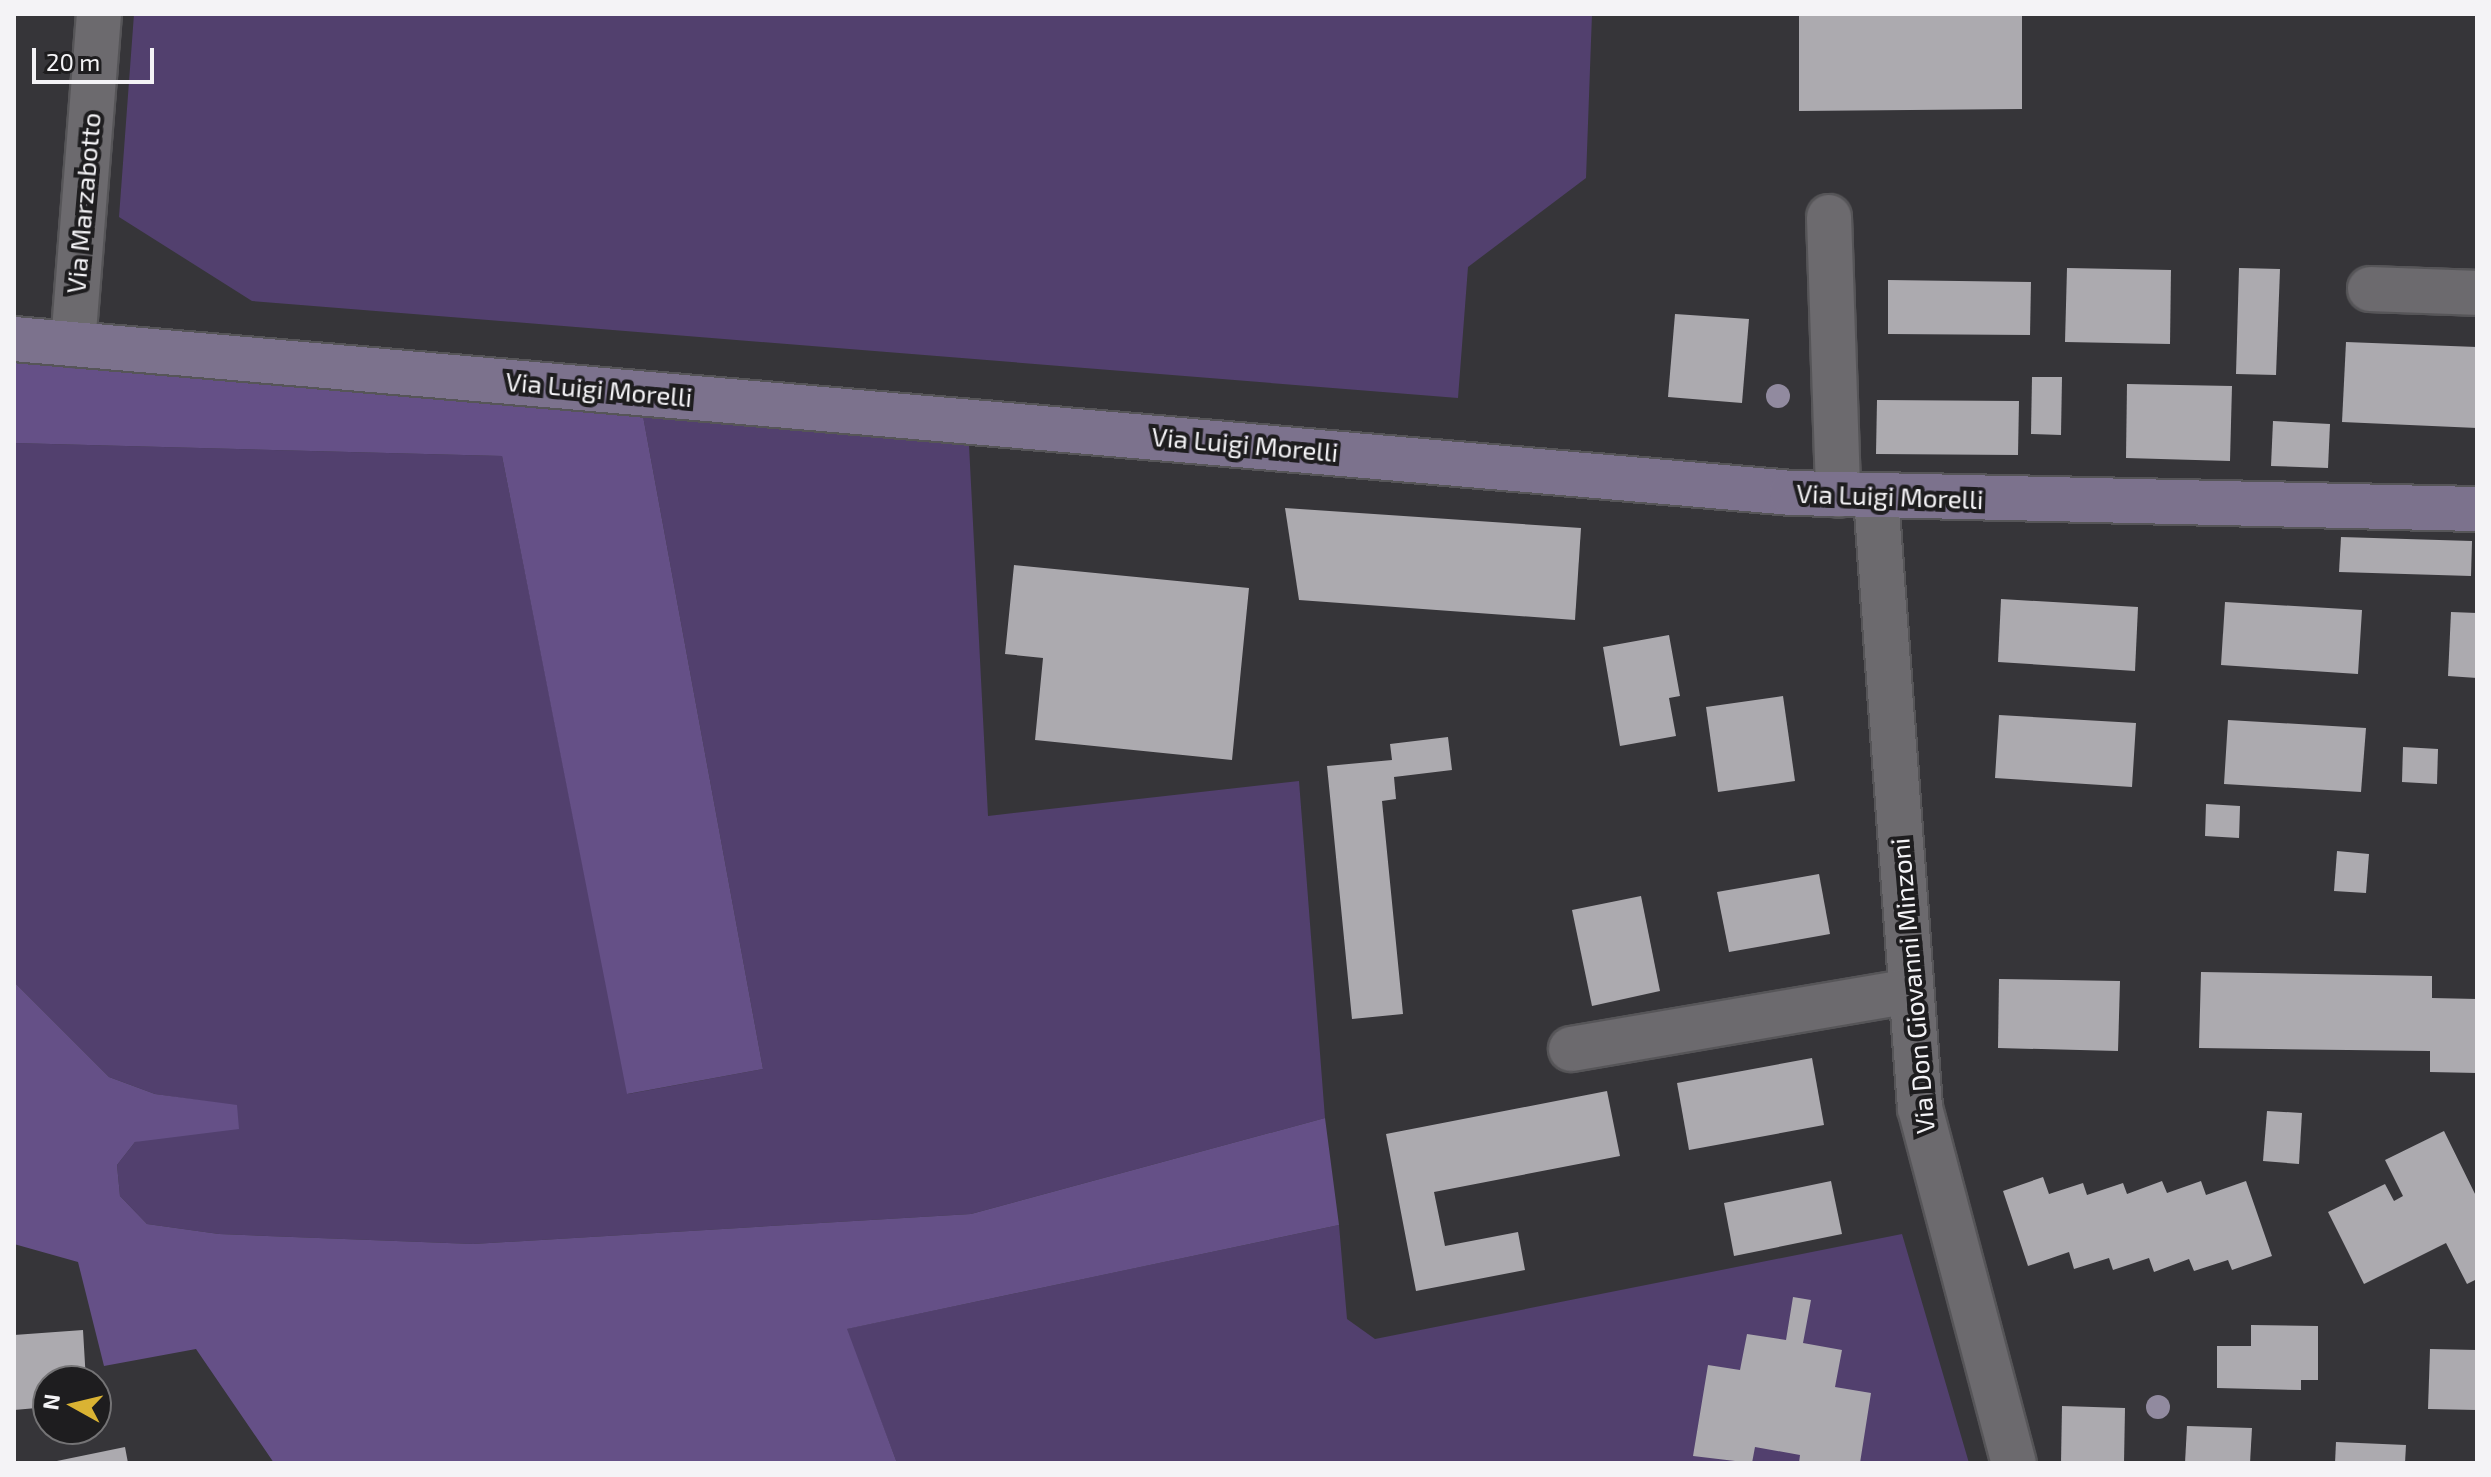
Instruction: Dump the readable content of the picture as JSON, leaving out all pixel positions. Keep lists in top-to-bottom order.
{
  "streets": {
    "street": ["Via Marzabotto", "Via Luigi Morelli", "Via Don Giovanni Minzoni"]
  },
  "crossings": [
    ["Via Marzabotto", "Via Luigi Morelli"],
    ["Via Luigi Morelli", "Via Don Giovanni Minzoni"]
  ],
  "scale_bar": "20 m",
  "north": "left"
}
